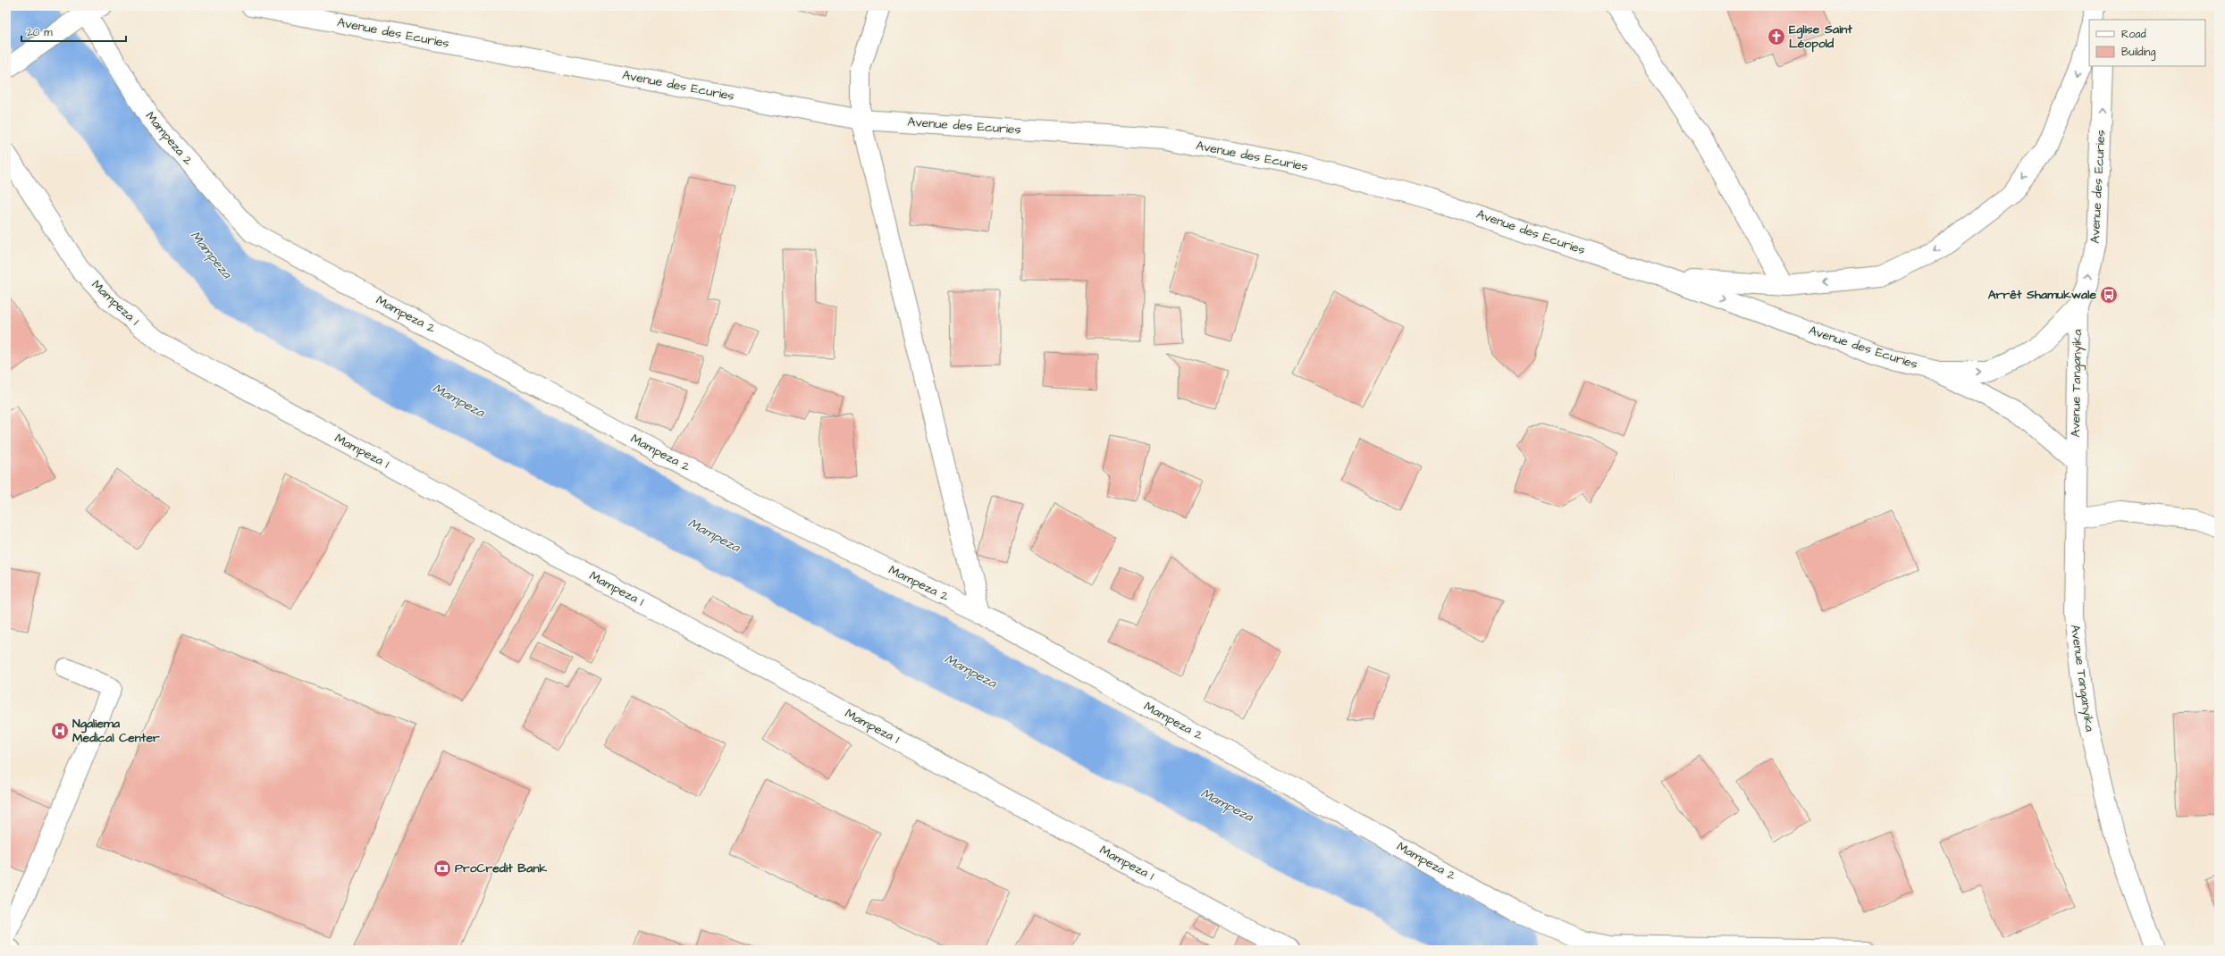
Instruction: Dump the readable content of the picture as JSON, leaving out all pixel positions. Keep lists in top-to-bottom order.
{
  "streets": {
    "street": [
      "Avenue des Ecuries",
      "Mampeza 2",
      "Mampeza 1",
      "Avenue Tanganyika"
    ]
  },
  "crossings": [
    ["Avenue des Ecuries", "Avenue Tanganyika"]
  ],
  "water": ["Mampeza"],
  "places": {
    "church": ["Eglise Saint Léopold"],
    "bus stop": ["Arrêt Shamukwale"],
    "hospital": ["Ngaliema Medical Center"],
    "bank": ["ProCredit Bank"]
  },
  "legend": ["Road", "Building"],
  "scale_bar": "20 m"
}
